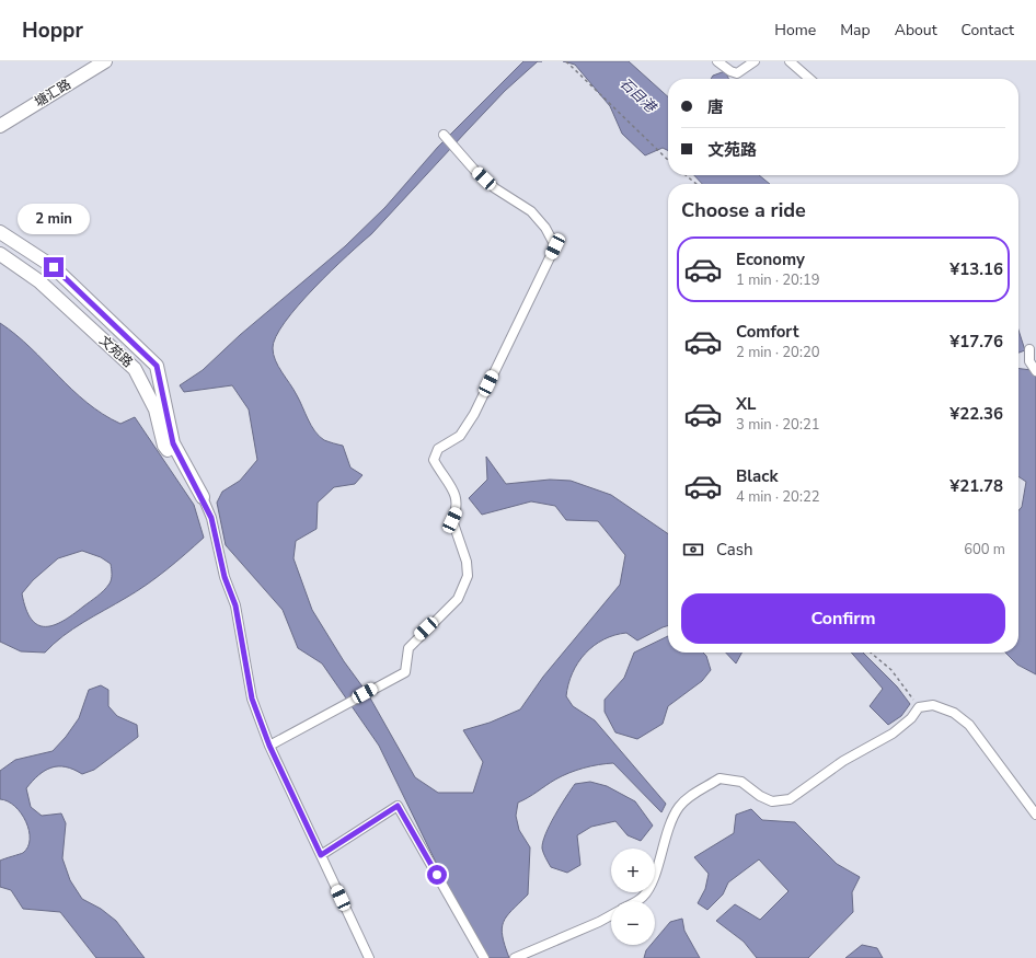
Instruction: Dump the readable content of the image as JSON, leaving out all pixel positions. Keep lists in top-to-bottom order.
{
  "streets": {
    "street": ["塘汇路", "文苑路"]
  },
  "water": ["石目港"],
  "page": {
    "header": "Hoppr",
    "nav": [
      "Home",
      "Map",
      "About",
      "Contact"
    ],
    "banner": ["唐", "文苑路"],
    "heading": "Choose a ride",
    "bubble": "2 min",
    "list": [
      {
        "name": "Economy",
        "note": "1 min · 20:19",
        "value": "¥13.16"
      },
      {
        "name": "Comfort",
        "note": "2 min · 20:20",
        "value": "¥17.76"
      },
      {
        "name": "XL",
        "note": "3 min · 20:21",
        "value": "¥22.36"
      },
      {
        "name": "Black",
        "note": "4 min · 20:22",
        "value": "¥21.78"
      }
    ],
    "pay": ["Cash", "600 m"],
    "buttons": "Confirm",
    "map_buttons": ["+", "−"]
  }
}
